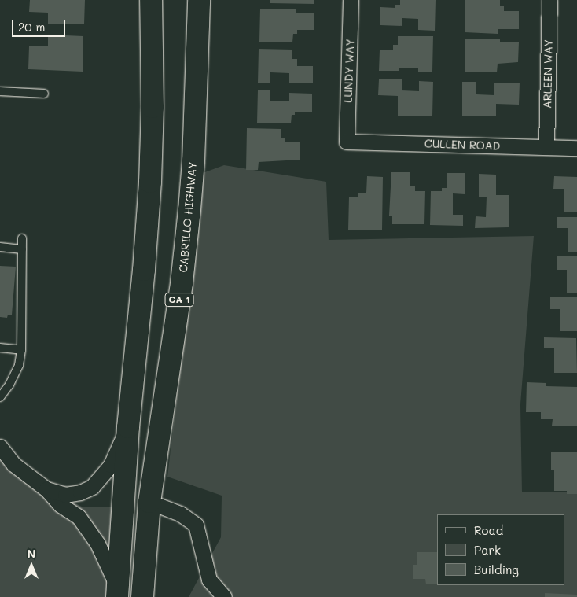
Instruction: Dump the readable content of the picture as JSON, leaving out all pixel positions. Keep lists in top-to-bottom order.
{
  "streets": {
    "highway": ["CABRILLO HIGHWAY", "CA 1"],
    "street": ["LUNDY WAY", "ARLEEN WAY", "CULLEN ROAD"]
  },
  "crossings": [
    ["LUNDY WAY", "CULLEN ROAD"],
    ["ARLEEN WAY", "CULLEN ROAD"]
  ],
  "legend": ["Road", "Park", "Building"],
  "scale_bar": "20 m",
  "north": "top"
}
